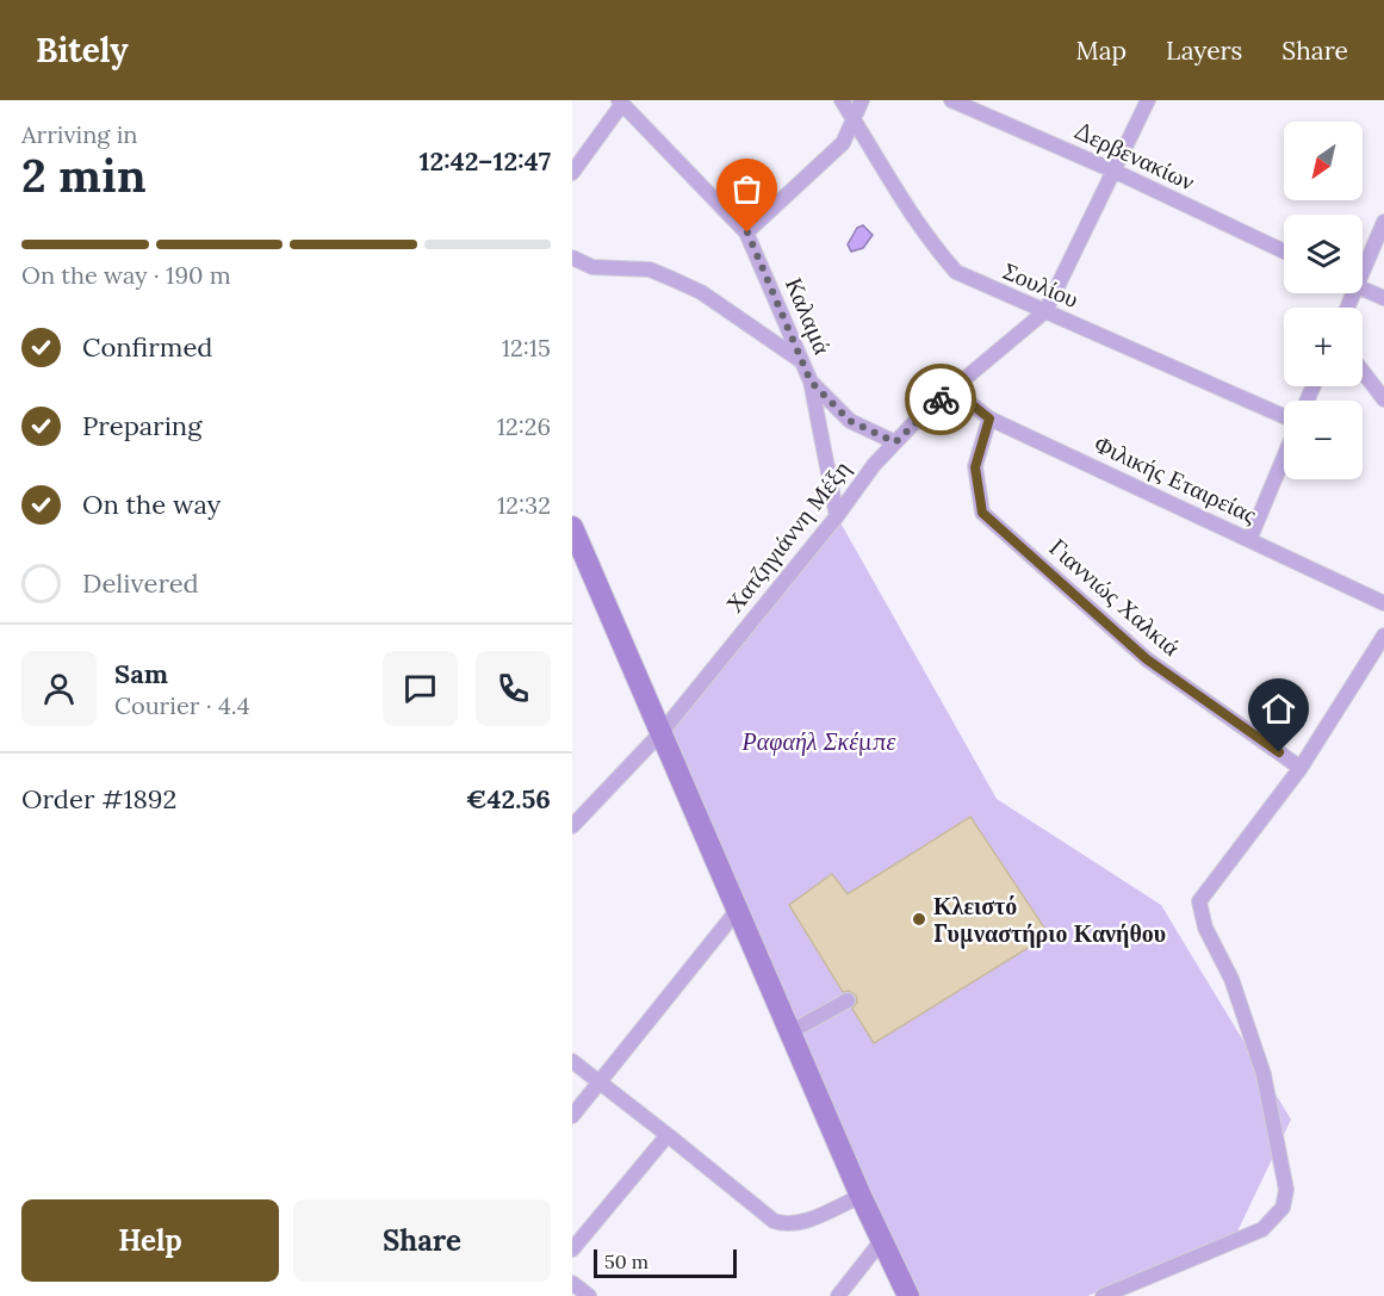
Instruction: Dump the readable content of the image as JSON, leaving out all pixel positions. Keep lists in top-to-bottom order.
{
  "streets": {
    "street": [
      "Δερβενακίων",
      "Σουλίου",
      "Καλαμά",
      "Φιλικής Εταιρείας",
      "Χατζηγιάννη Μέξη",
      "Γιαννιώς Χαλκιά"
    ]
  },
  "crossings": [
    ["Δερβενακίων", "Χατζηγιάννη Μέξη"],
    ["Σουλίου", "Χατζηγιάννη Μέξη"],
    ["Καλαμά", "Χατζηγιάννη Μέξη"],
    ["Φιλικής Εταιρείας", "Χατζηγιάννη Μέξη"],
    ["Φιλικής Εταιρείας", "Γιαννιώς Χαλκιά"]
  ],
  "parks": ["Ραφαήλ Σκέμπε"],
  "places": ["Κλειστό Γυμναστήριο Κανήθου"],
  "scale_bar": "50 m",
  "north": "bottom left",
  "page": {
    "header": "Bitely",
    "nav": ["Map", "Layers", "Share"],
    "heading": ["2 min", "Arriving in", "12:42–12:47"],
    "panel": [
      "Sam",
      "Courier · 4.4",
      "Order #1892",
      "€42.56"
    ],
    "map_buttons": ["+", "−"],
    "bar": "On the way · 190 m",
    "list": [
      ["Confirmed", "12:15"],
      ["Preparing", "12:26"],
      ["On the way", "12:32"],
      "Delivered"
    ],
    "buttons": ["Help", "Share"],
    "scale": "50 m"
  }
}
